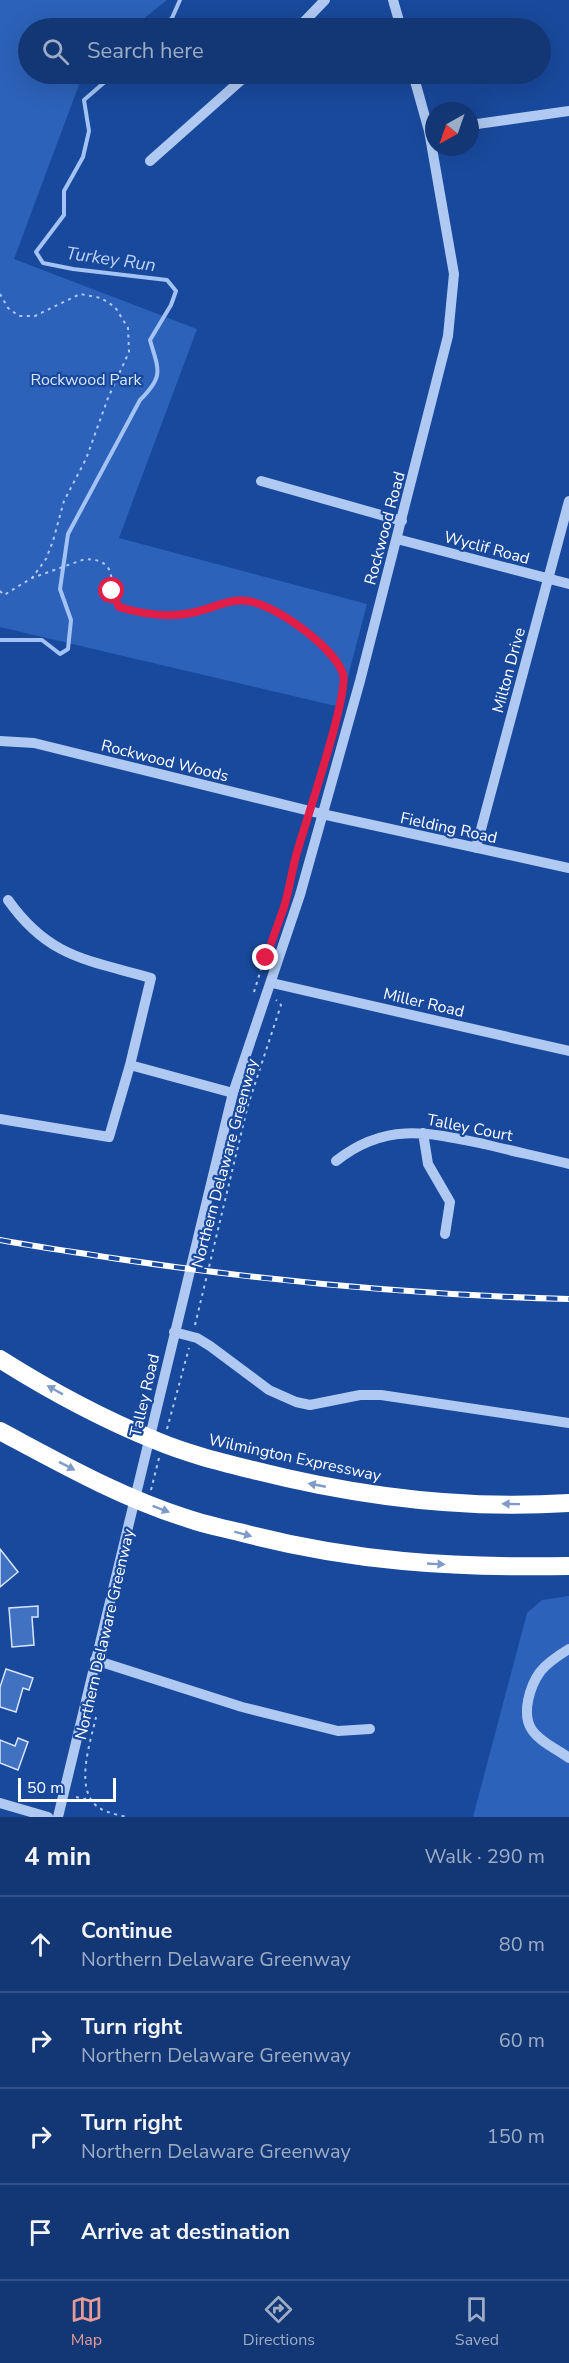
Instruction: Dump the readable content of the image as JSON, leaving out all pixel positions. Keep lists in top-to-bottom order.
{
  "streets": {
    "highway": ["Wilmington Expressway"],
    "street": [
      "Rockwood Road",
      "Wyclif Road",
      "Milton Drive",
      "Rockwood Woods",
      "Fielding Road",
      "Miller Road",
      "Talley Court",
      "Talley Road"
    ],
    "path": ["Northern Delaware Greenway"]
  },
  "crossings": [
    ["Rockwood Road", "Wyclif Road"],
    ["Rockwood Road", "Rockwood Woods"],
    ["Rockwood Road", "Fielding Road"],
    ["Rockwood Road", "Miller Road"],
    ["Rockwood Road", "Talley Road"],
    ["Wyclif Road", "Milton Drive"],
    ["Milton Drive", "Fielding Road"],
    ["Rockwood Woods", "Fielding Road"],
    ["Miller Road", "Talley Road"],
    ["Northern Delaware Greenway", "Talley Road"]
  ],
  "water": ["Turkey Run"],
  "parks": ["Rockwood Park"],
  "scale_bar": "50 m",
  "north": "bottom left",
  "page": {
    "search": "Search here",
    "scale": "50 m",
    "heading": ["4 min", "Walk · 290 m"],
    "list": [
      ["Continue", "Northern Delaware Greenway", "80 m"],
      ["Turn right", "Northern Delaware Greenway", "60 m"],
      ["Turn right", "Northern Delaware Greenway", "150 m"],
      "Arrive at destination"
    ],
    "nav": ["Map", "Directions", "Saved"]
  }
}
